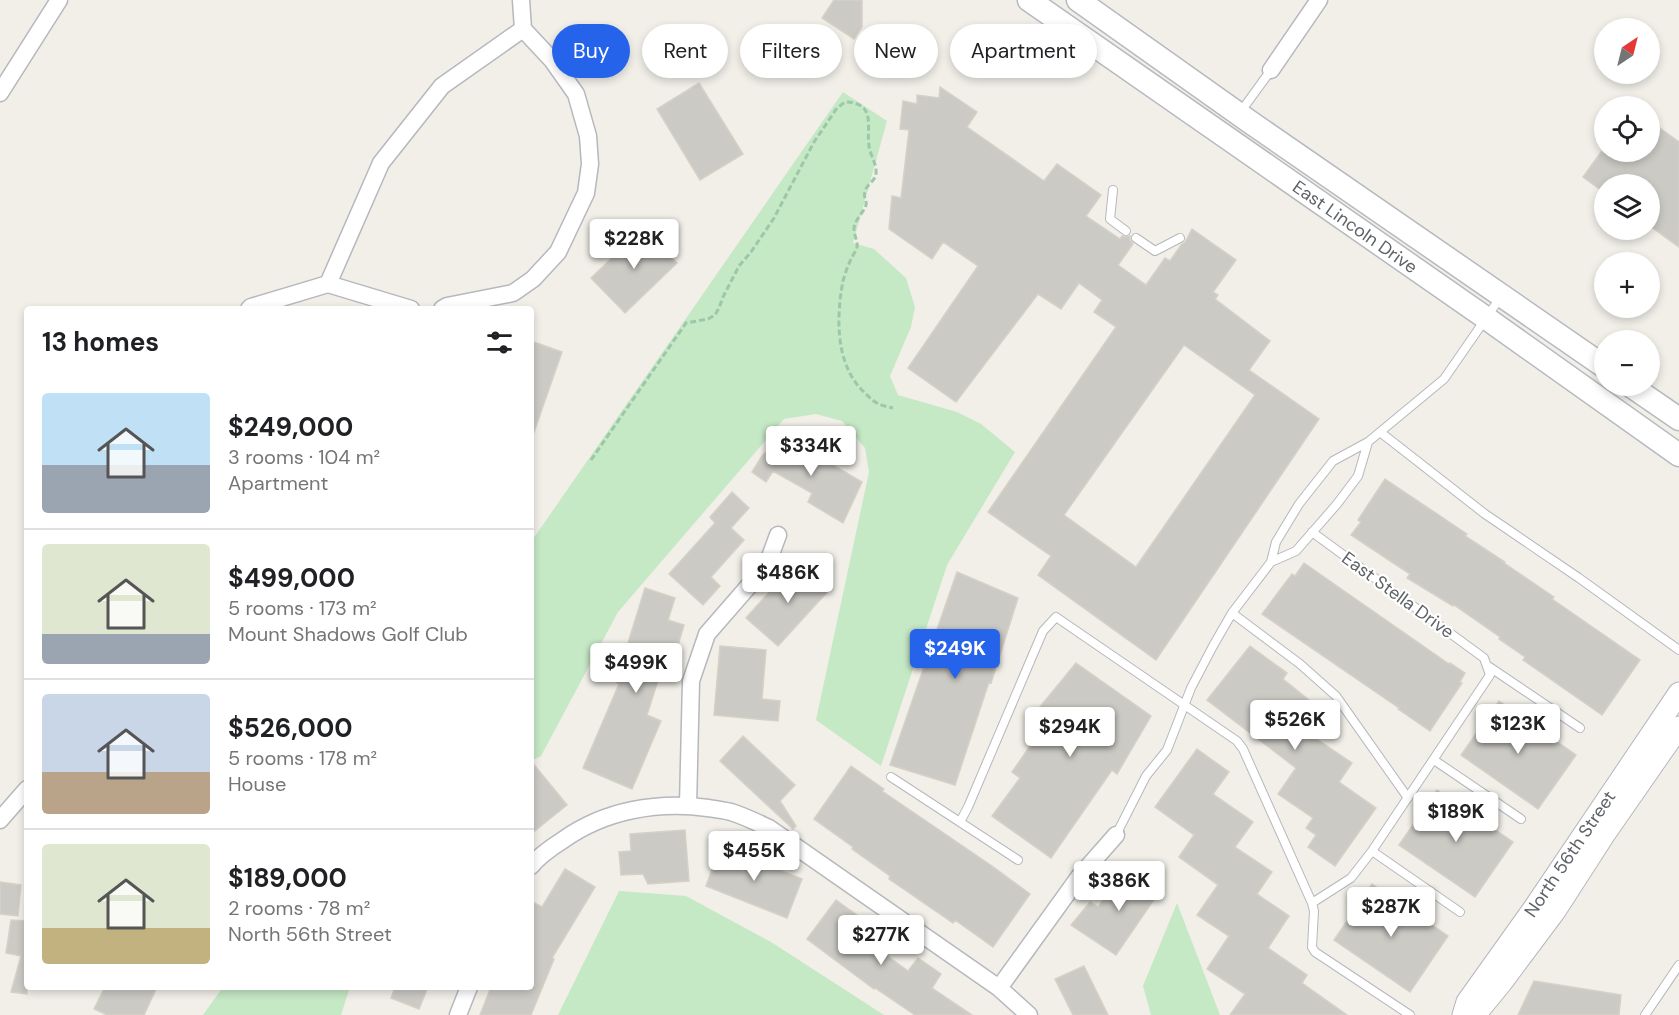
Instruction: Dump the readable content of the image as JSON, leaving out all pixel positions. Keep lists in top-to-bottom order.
{
  "streets": {
    "main road": ["East Lincoln Drive"],
    "street": ["North 56th Street"],
    "lane": ["East Stella Drive"]
  },
  "north": "top right",
  "page": {
    "map_buttons": ["+", "−"],
    "chip": [
      "Buy",
      "Rent",
      "Filters",
      "New",
      "Apartment"
    ],
    "price": [
      "$228K",
      "$334K",
      "$486K",
      "$249K",
      "$499K",
      "$526K",
      "$123K",
      "$294K",
      "$189K",
      "$455K",
      "$386K",
      "$287K",
      "$277K"
    ],
    "heading": "13 homes",
    "list": [
      {
        "name": "$249,000",
        "note": "3 rooms · 104 m² · Apartment"
      },
      {
        "name": "$499,000",
        "note": "5 rooms · 173 m² · Mount Shadows Golf Club"
      },
      {
        "name": "$526,000",
        "note": "5 rooms · 178 m² · House"
      },
      {
        "name": "$189,000",
        "note": "2 rooms · 78 m² · North 56th Street"
      }
    ]
  }
}
